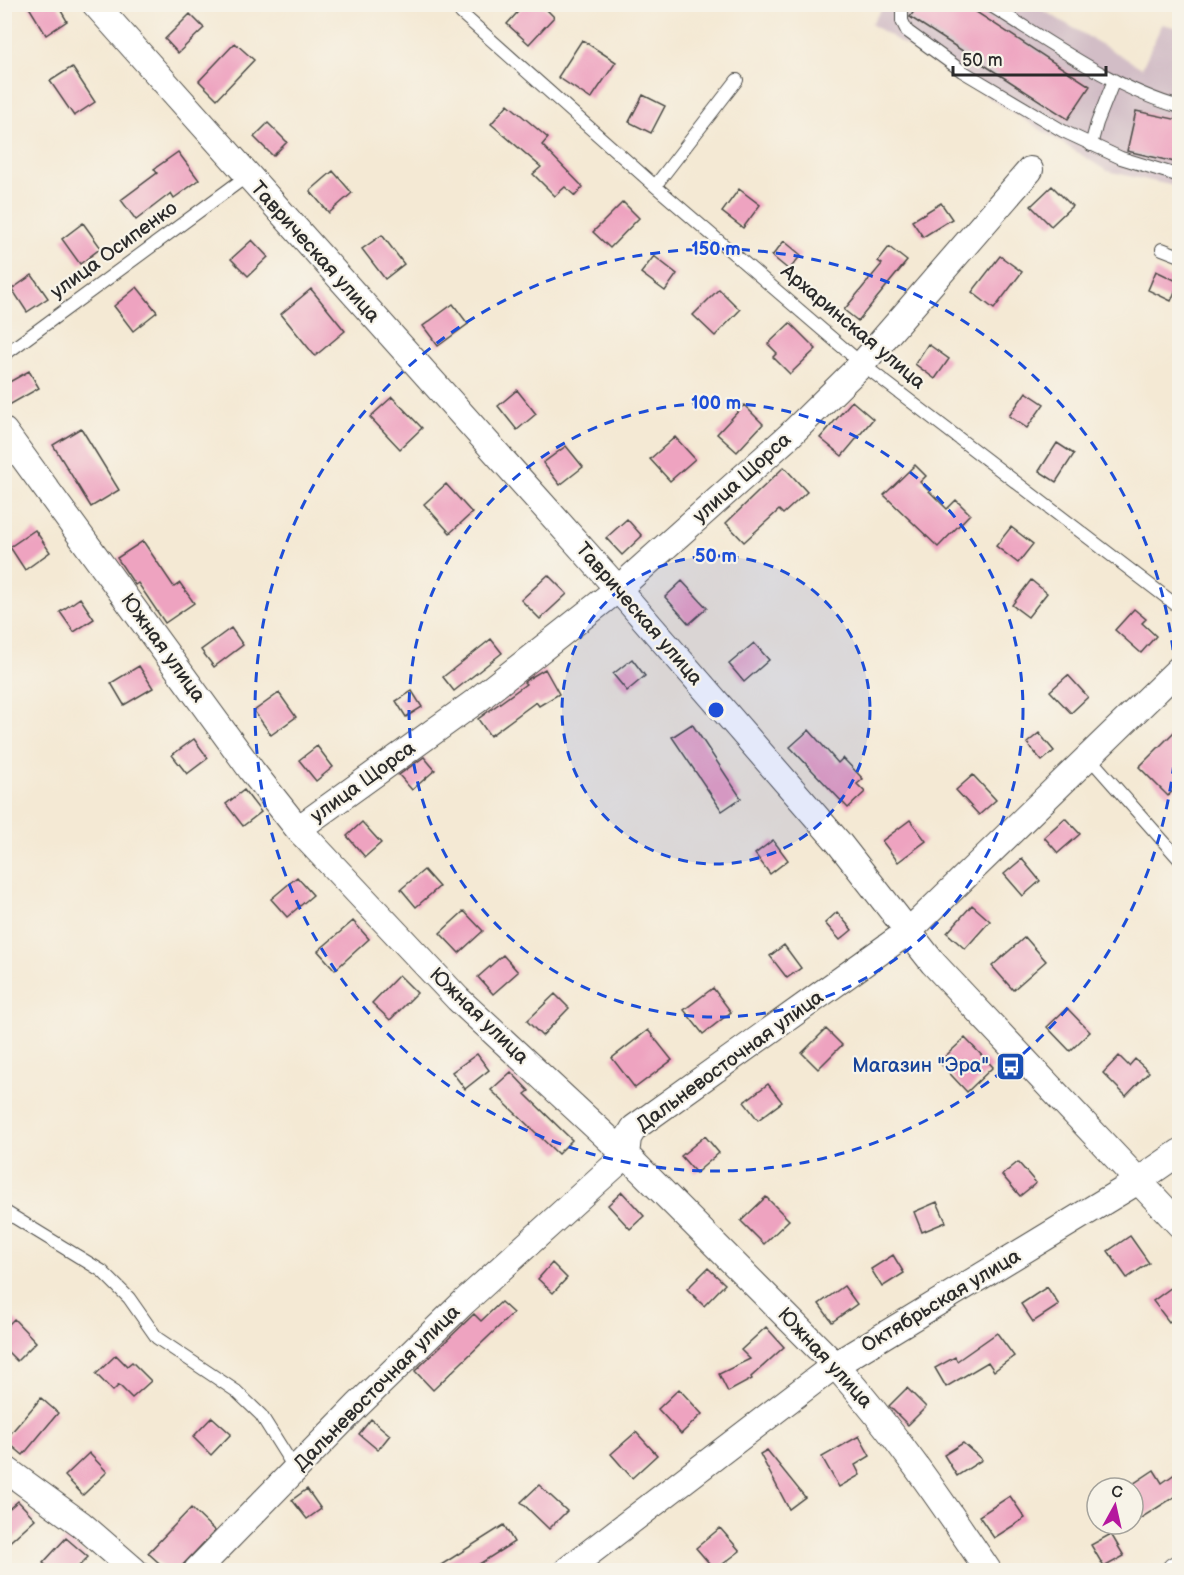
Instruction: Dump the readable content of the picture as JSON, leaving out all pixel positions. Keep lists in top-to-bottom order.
{
  "streets": {
    "street": [
      "Таврическая улица",
      "улица Щорса",
      "Южная улица",
      "Дальневосточная улица",
      "Октябрьская улица"
    ],
    "lane": ["улица Осипенко", "Архаринская улица"]
  },
  "crossings": [
    ["улица Осипенко", "Таврическая улица"],
    ["Таврическая улица", "улица Щорса"],
    ["Таврическая улица", "Дальневосточная улица"],
    ["Таврическая улица", "Октябрьская улица"],
    ["Архаринская улица", "улица Щорса"],
    ["улица Щорса", "Южная улица"],
    ["Южная улица", "Дальневосточная улица"],
    ["Южная улица", "Октябрьская улица"]
  ],
  "places": {
    "bus stop": ["Магазин \"Эра\""]
  },
  "scale_bar": "50 m",
  "north": "top",
  "rings": ["150 m", "100 m", "50 m"]
}
